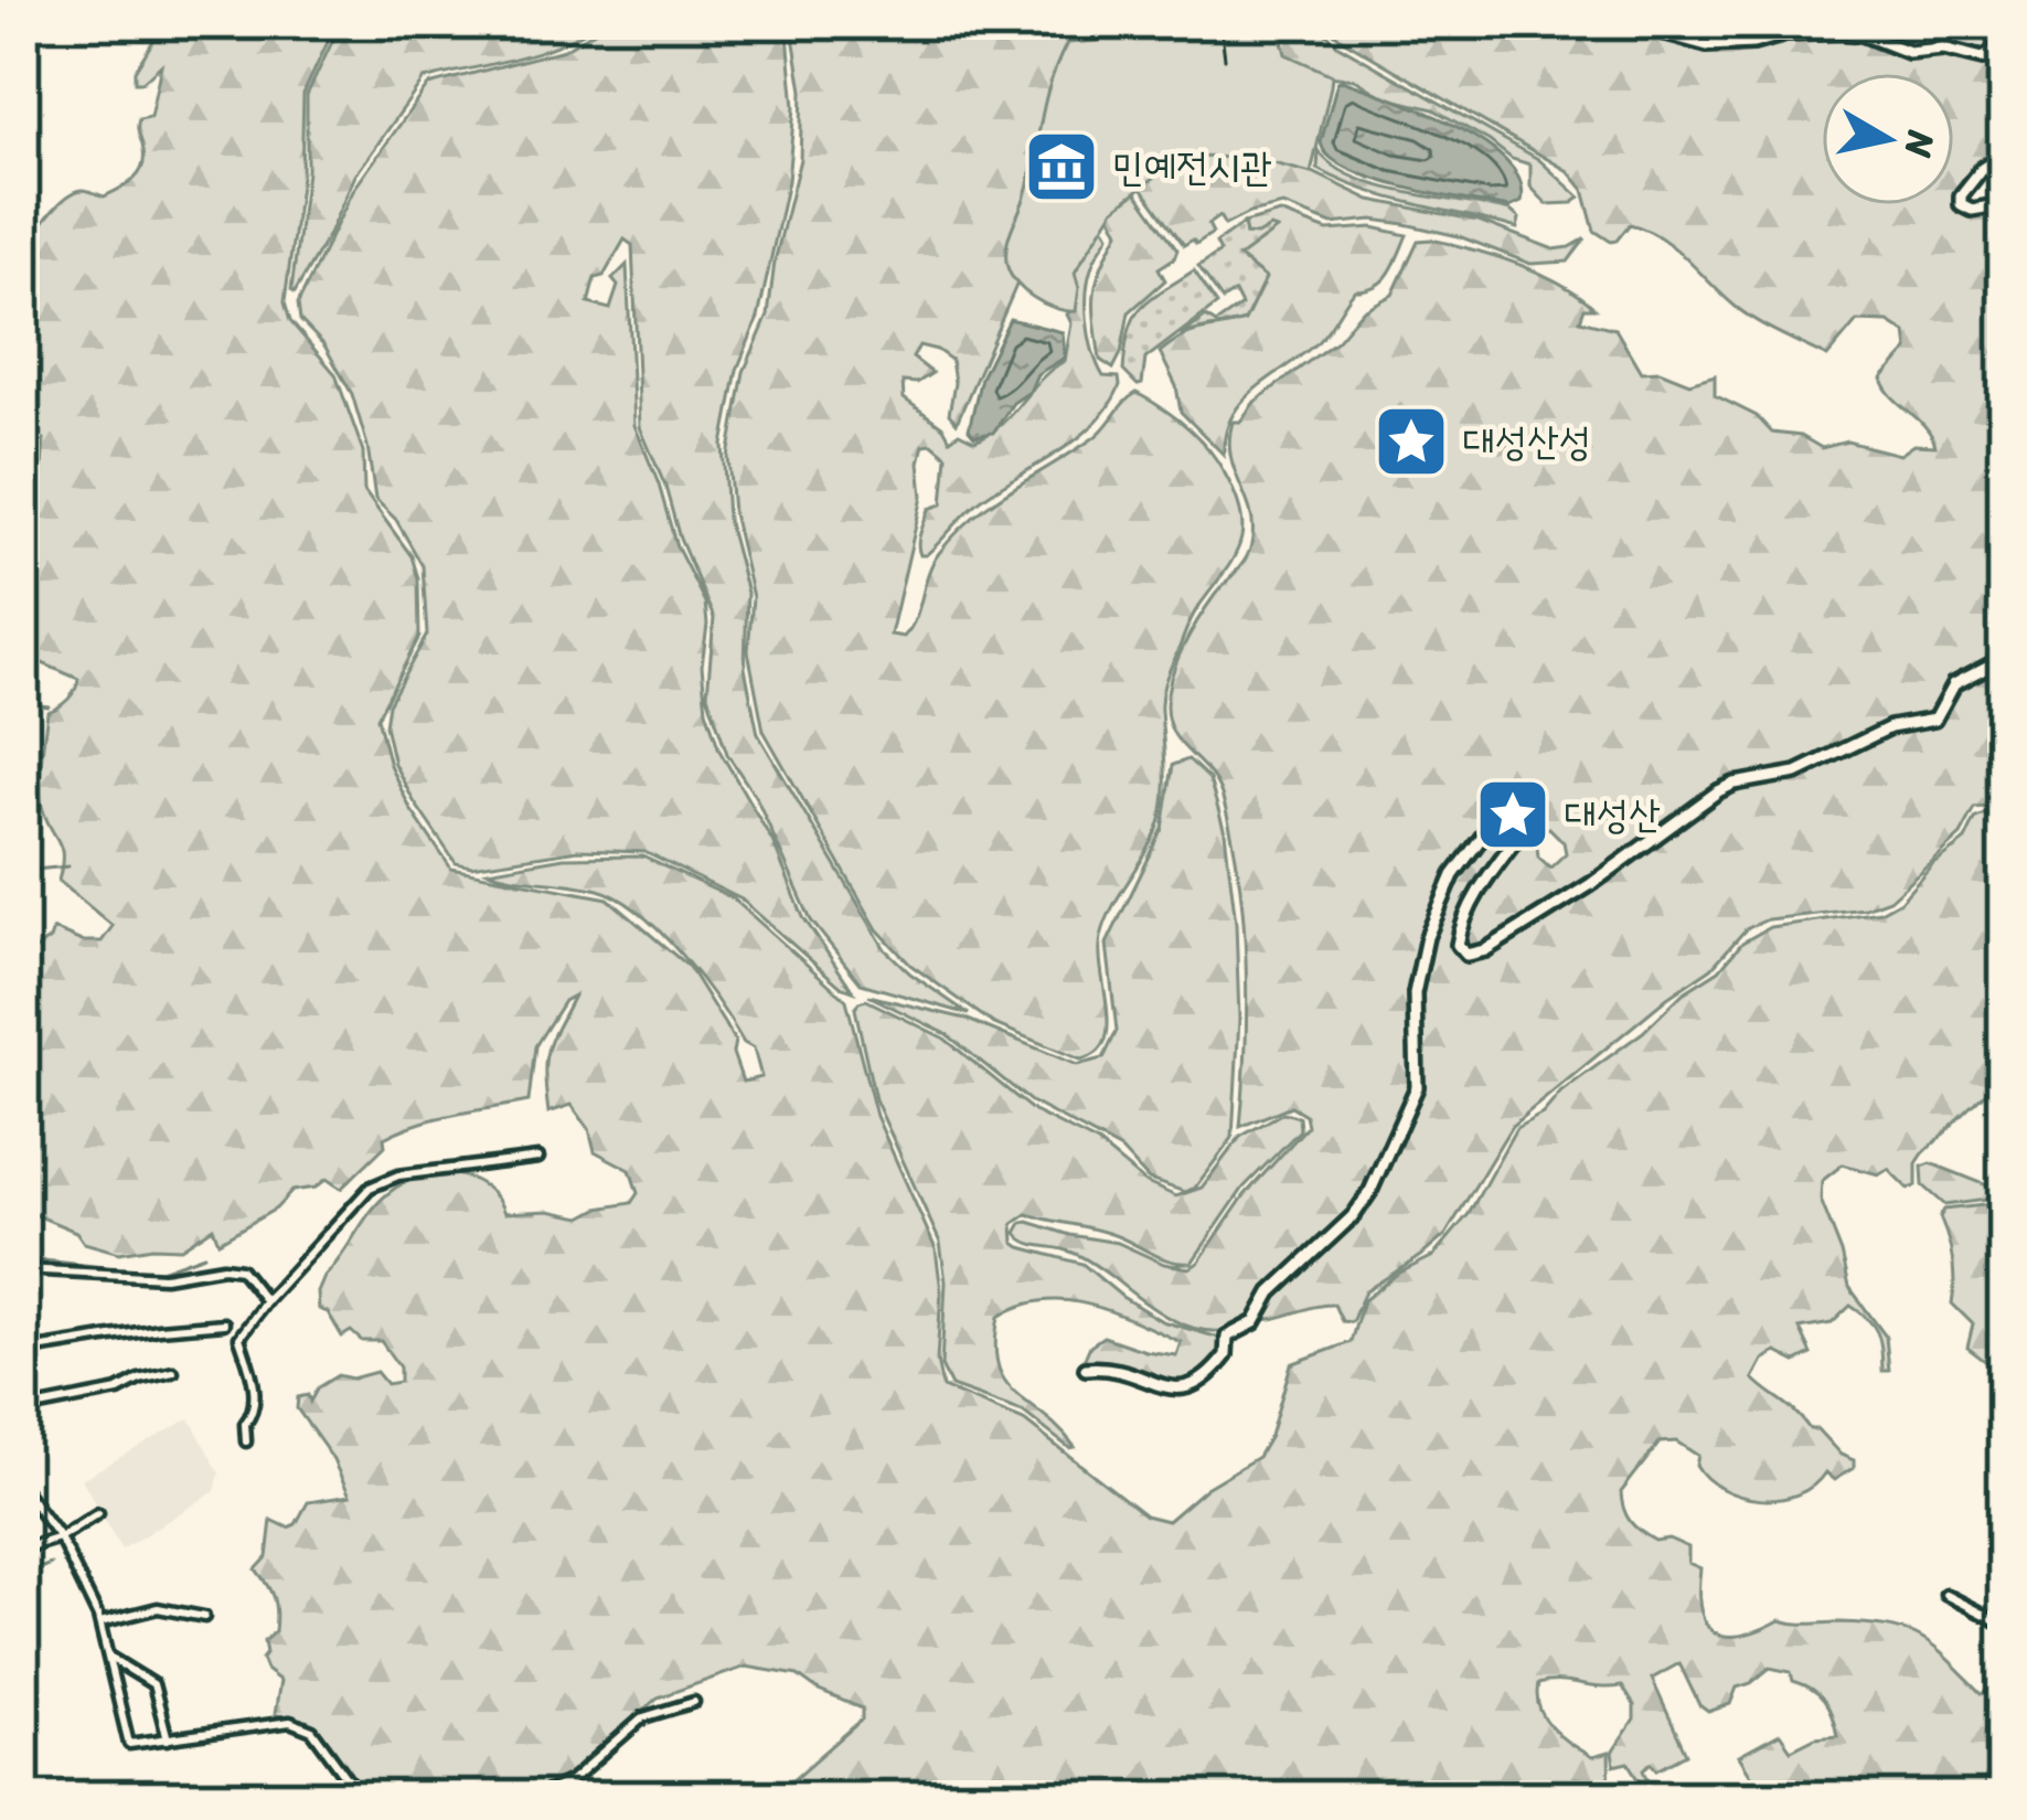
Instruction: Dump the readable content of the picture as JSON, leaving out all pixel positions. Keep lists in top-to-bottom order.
{
  "places": {
    "museum": ["민예전시관"],
    "place": ["대성산성", "대성산"]
  },
  "north": "right"
}
